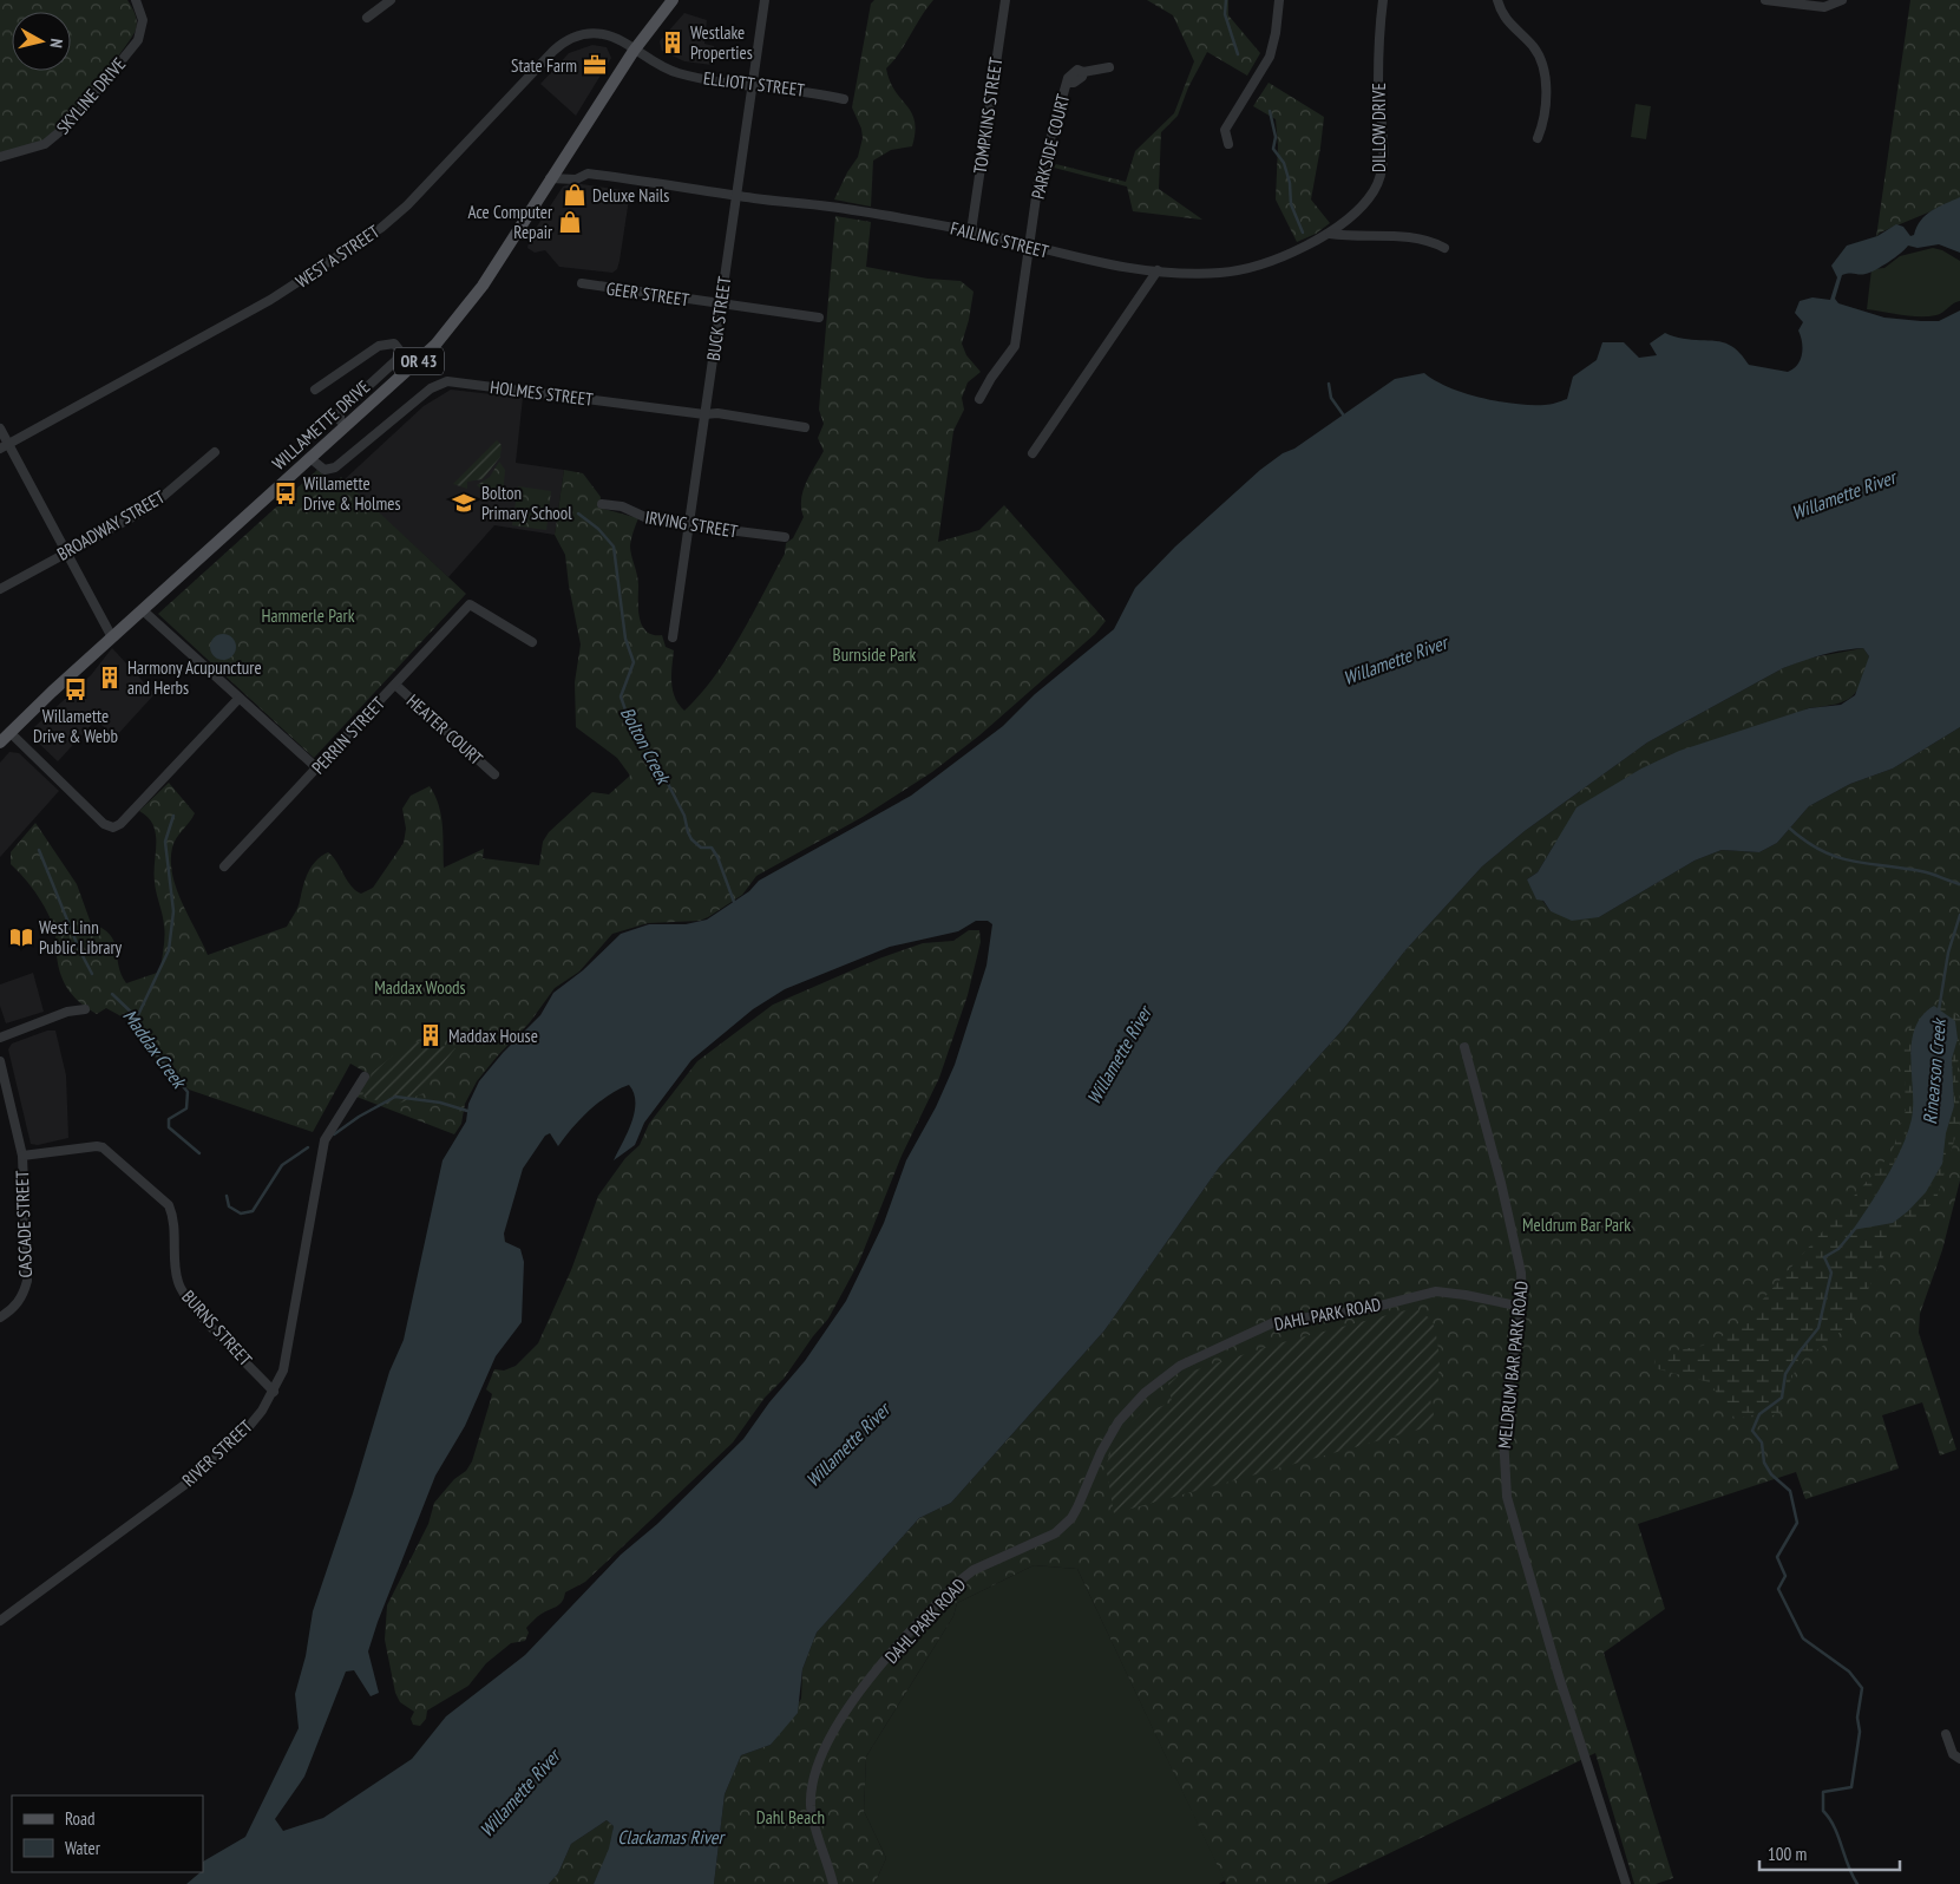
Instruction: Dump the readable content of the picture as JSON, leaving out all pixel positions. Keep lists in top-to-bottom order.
{
  "streets": {
    "main road": ["OR 43", "WILLAMETTE DRIVE"],
    "street": [
      "ELLIOTT STREET",
      "SKYLINE DRIVE",
      "TOMPKINS STREET",
      "DILLOW DRIVE",
      "PARKSIDE COURT",
      "FAILING STREET",
      "WEST A STREET",
      "GEER STREET",
      "BUCK STREET",
      "HOLMES STREET",
      "IRVING STREET",
      "BROADWAY STREET",
      "HEATER COURT",
      "PERRIN STREET",
      "CASCADE STREET",
      "DAHL PARK ROAD",
      "BURNS STREET",
      "MELDRUM BAR PARK ROAD",
      "RIVER STREET"
    ]
  },
  "crossings": [
    ["ELLIOTT STREET", "WEST A STREET"],
    ["ELLIOTT STREET", "BUCK STREET"],
    ["ELLIOTT STREET", "WILLAMETTE DRIVE"],
    ["TOMPKINS STREET", "FAILING STREET"],
    ["DILLOW DRIVE", "FAILING STREET"],
    ["PARKSIDE COURT", "FAILING STREET"],
    ["FAILING STREET", "BUCK STREET"],
    ["FAILING STREET", "WILLAMETTE DRIVE"],
    ["WEST A STREET", "WILLAMETTE DRIVE"],
    ["GEER STREET", "BUCK STREET"],
    ["BUCK STREET", "HOLMES STREET"],
    ["BUCK STREET", "IRVING STREET"],
    ["HOLMES STREET", "WILLAMETTE DRIVE"],
    ["HEATER COURT", "PERRIN STREET"],
    ["CASCADE STREET", "BURNS STREET"],
    ["DAHL PARK ROAD", "MELDRUM BAR PARK ROAD"],
    ["BURNS STREET", "RIVER STREET"]
  ],
  "water": [
    "Willamette River",
    "Bolton Creek",
    "Maddax Creek",
    "Rinearson Creek",
    "Clackamas River"
  ],
  "parks": [
    "Hammerle Park",
    "Burnside Park",
    "Maddax Woods",
    "Meldrum Bar Park",
    "Dahl Beach"
  ],
  "places": {
    "building": ["Westlake Properties", "Harmony Acupuncture and Herbs", "Maddax House"],
    "office": ["State Farm"],
    "shop": ["Deluxe Nails", "Ace Computer Repair"],
    "bus stop": ["Willamette Drive & Holmes", "Willamette Drive & Webb"],
    "school or university": ["Bolton Primary School"],
    "library": ["West Linn Public Library"]
  },
  "legend": ["Road", "Water"],
  "scale_bar": "100 m",
  "north": "right"
}
